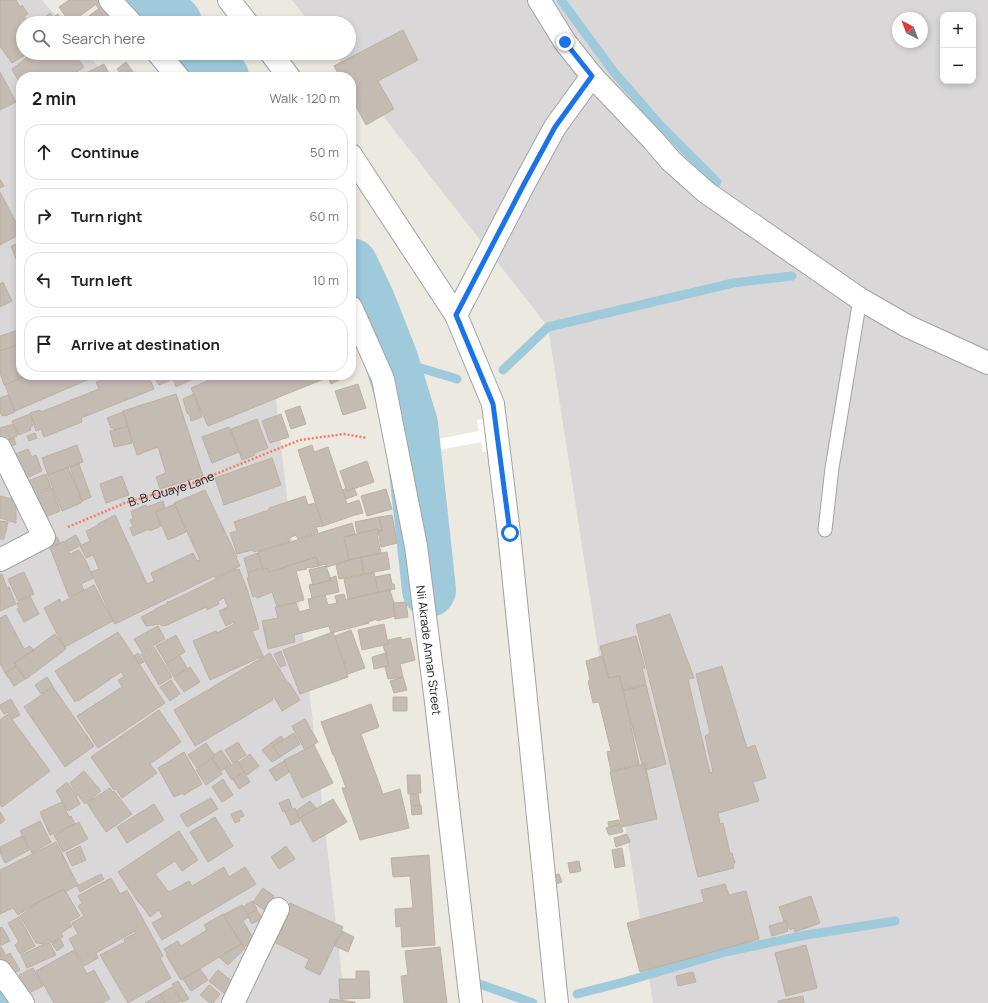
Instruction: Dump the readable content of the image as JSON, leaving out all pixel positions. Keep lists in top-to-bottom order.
{
  "streets": {
    "street": ["Nii Akrade Annan Street"],
    "path": ["B. B. Quaye Lane"]
  },
  "crossings": [
    ["B. B. Quaye Lane", "Nii Akrade Annan Street"]
  ],
  "north": "top left",
  "page": {
    "map_buttons": ["+", "−"],
    "search": "Search here",
    "heading": ["2 min", "Walk · 120 m"],
    "list": [
      ["Continue", "50 m"],
      ["Turn right", "60 m"],
      ["Turn left", "10 m"],
      "Arrive at destination"
    ]
  }
}
